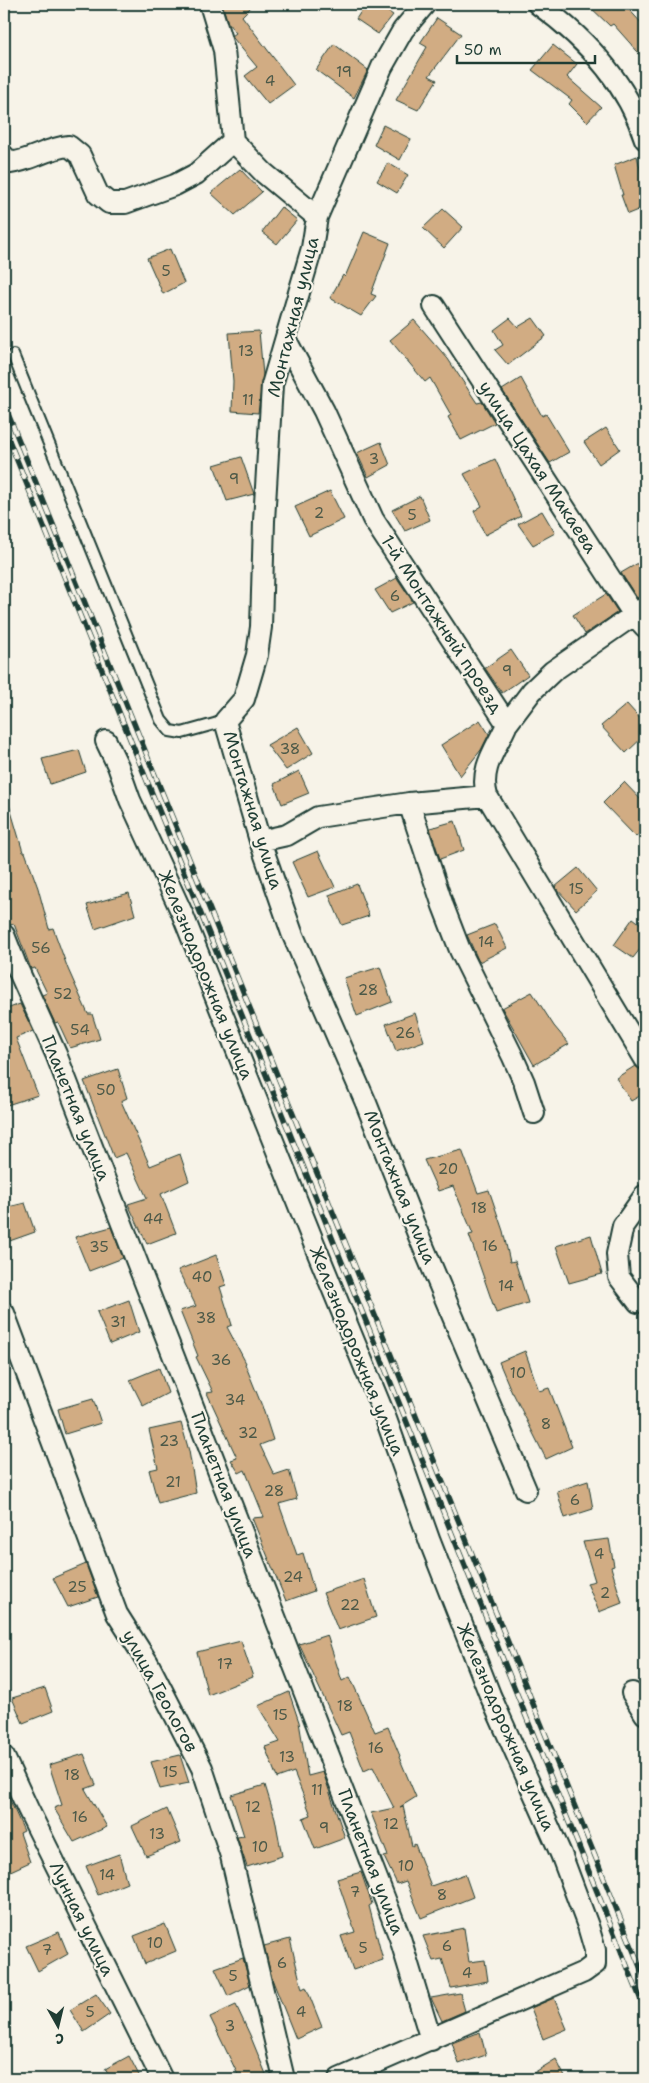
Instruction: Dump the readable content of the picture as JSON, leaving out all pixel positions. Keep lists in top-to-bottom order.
{
  "streets": {
    "street": [
      "Монтажная улица",
      "улица Цахая Макаева",
      "1-й Монтажный проезд",
      "Железнодорожная улица",
      "Планетная улица",
      "улица Геологов",
      "Лунная улица"
    ]
  },
  "crossings": [
    ["Монтажная улица", "1-й Монтажный проезд"],
    ["Железнодорожная улица", "Планетная улица"]
  ],
  "house_numbers": [
    "19",
    "4",
    "5",
    "13",
    "11",
    "3",
    "9",
    "2",
    "5",
    "6",
    "9",
    "38",
    "15",
    "14",
    "56",
    "28",
    "52",
    "54",
    "26",
    "50",
    "20",
    "18",
    "44",
    "16",
    "35",
    "40",
    "14",
    "38",
    "31",
    "36",
    "10",
    "34",
    "8",
    "32",
    "23",
    "21",
    "28",
    "6",
    "4",
    "24",
    "25",
    "2",
    "22",
    "17",
    "18",
    "15",
    "16",
    "13",
    "15",
    "18",
    "11",
    "12",
    "16",
    "12",
    "9",
    "13",
    "10",
    "10",
    "14",
    "7",
    "8",
    "10",
    "6",
    "5",
    "7",
    "6",
    "4",
    "5",
    "5",
    "4",
    "3"
  ],
  "scale_bar": "50 m",
  "north": "bottom"
}
